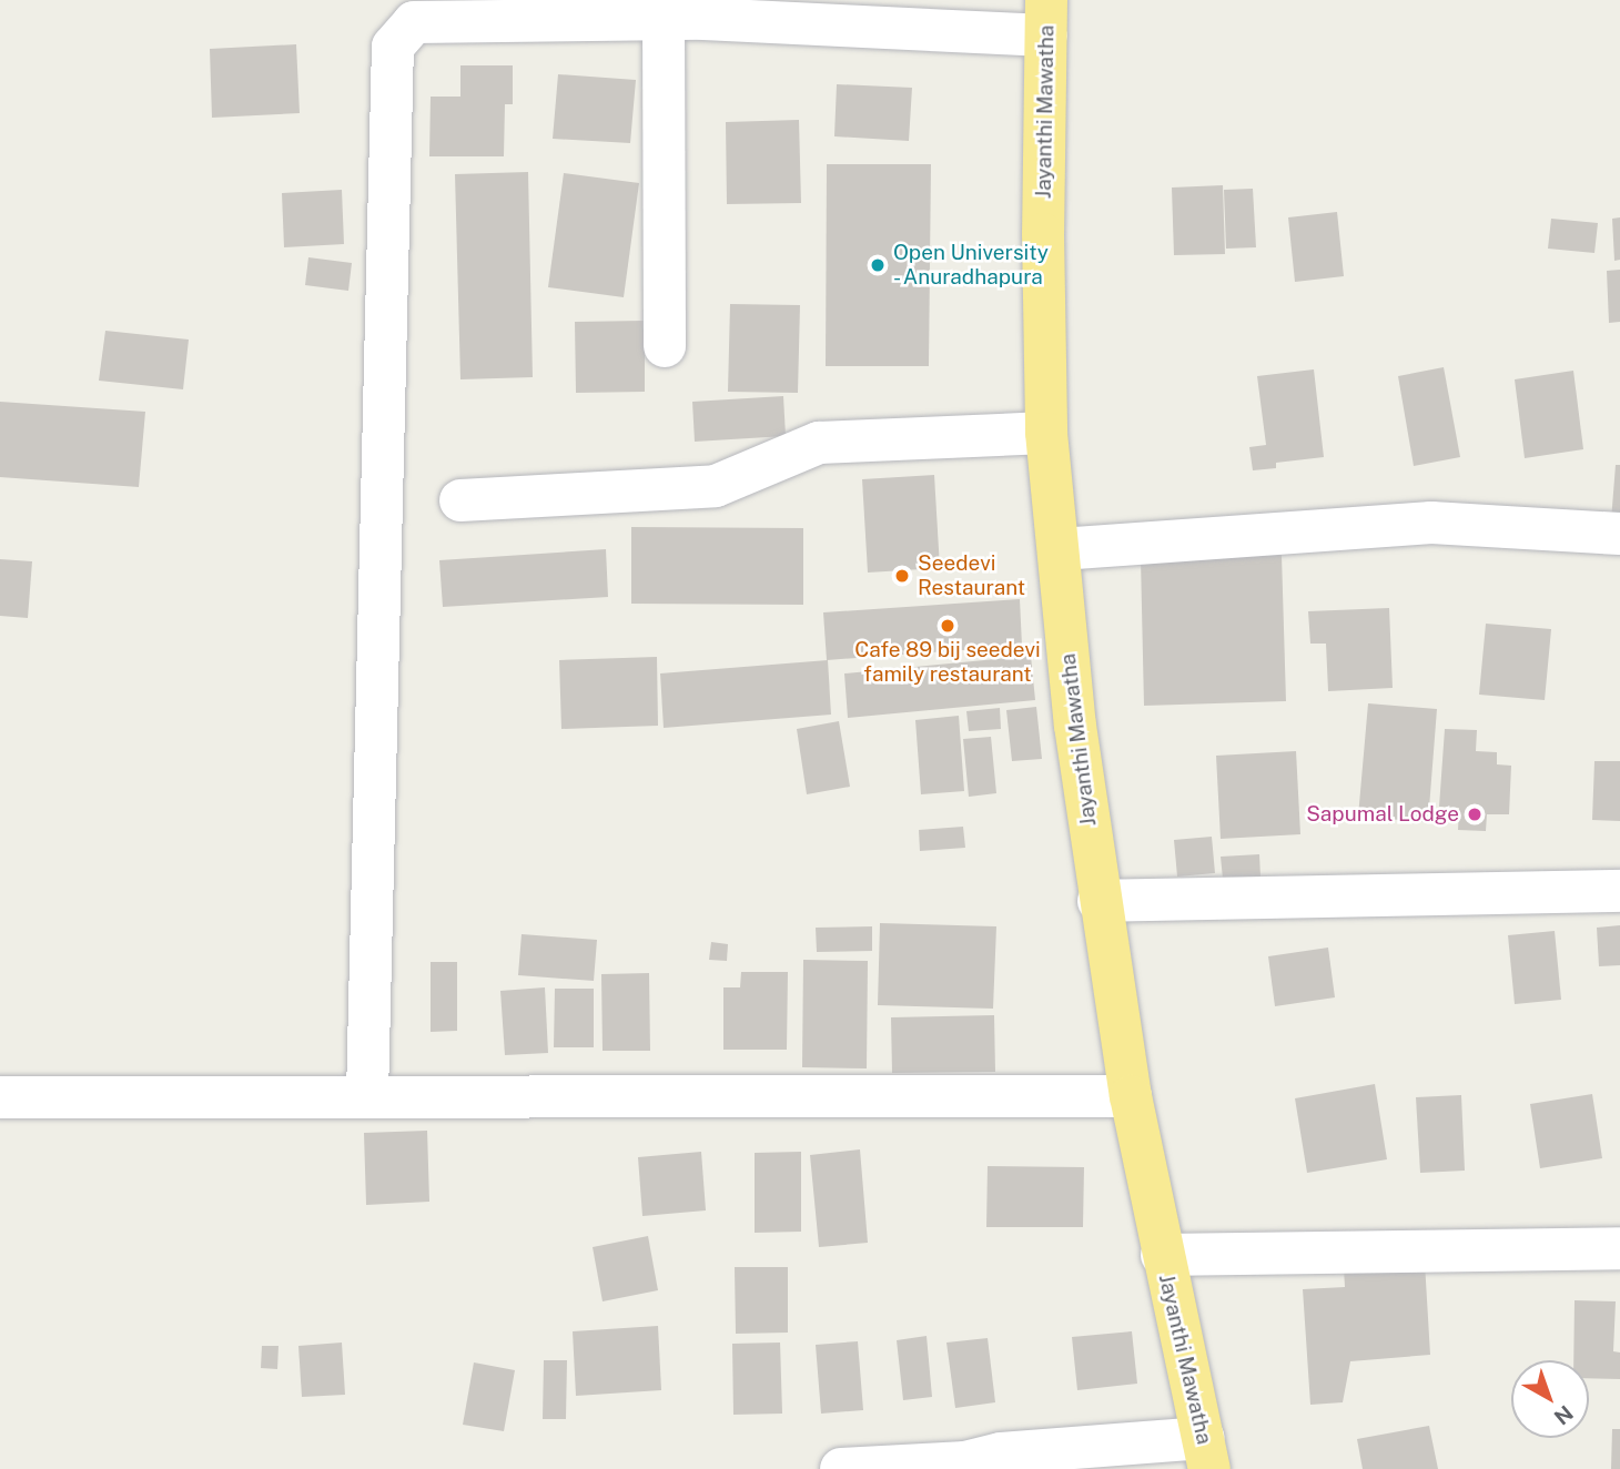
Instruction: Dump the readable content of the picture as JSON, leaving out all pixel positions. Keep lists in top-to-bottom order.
{
  "streets": {
    "highway": ["Jayanthi Mawatha"]
  },
  "places": [
    "Open University - Anuradhapura",
    "Seedevi Restaurant",
    "Cafe 89 bij seedevi family restaurant",
    "Sapumal Lodge"
  ],
  "north": "bottom right"
}
